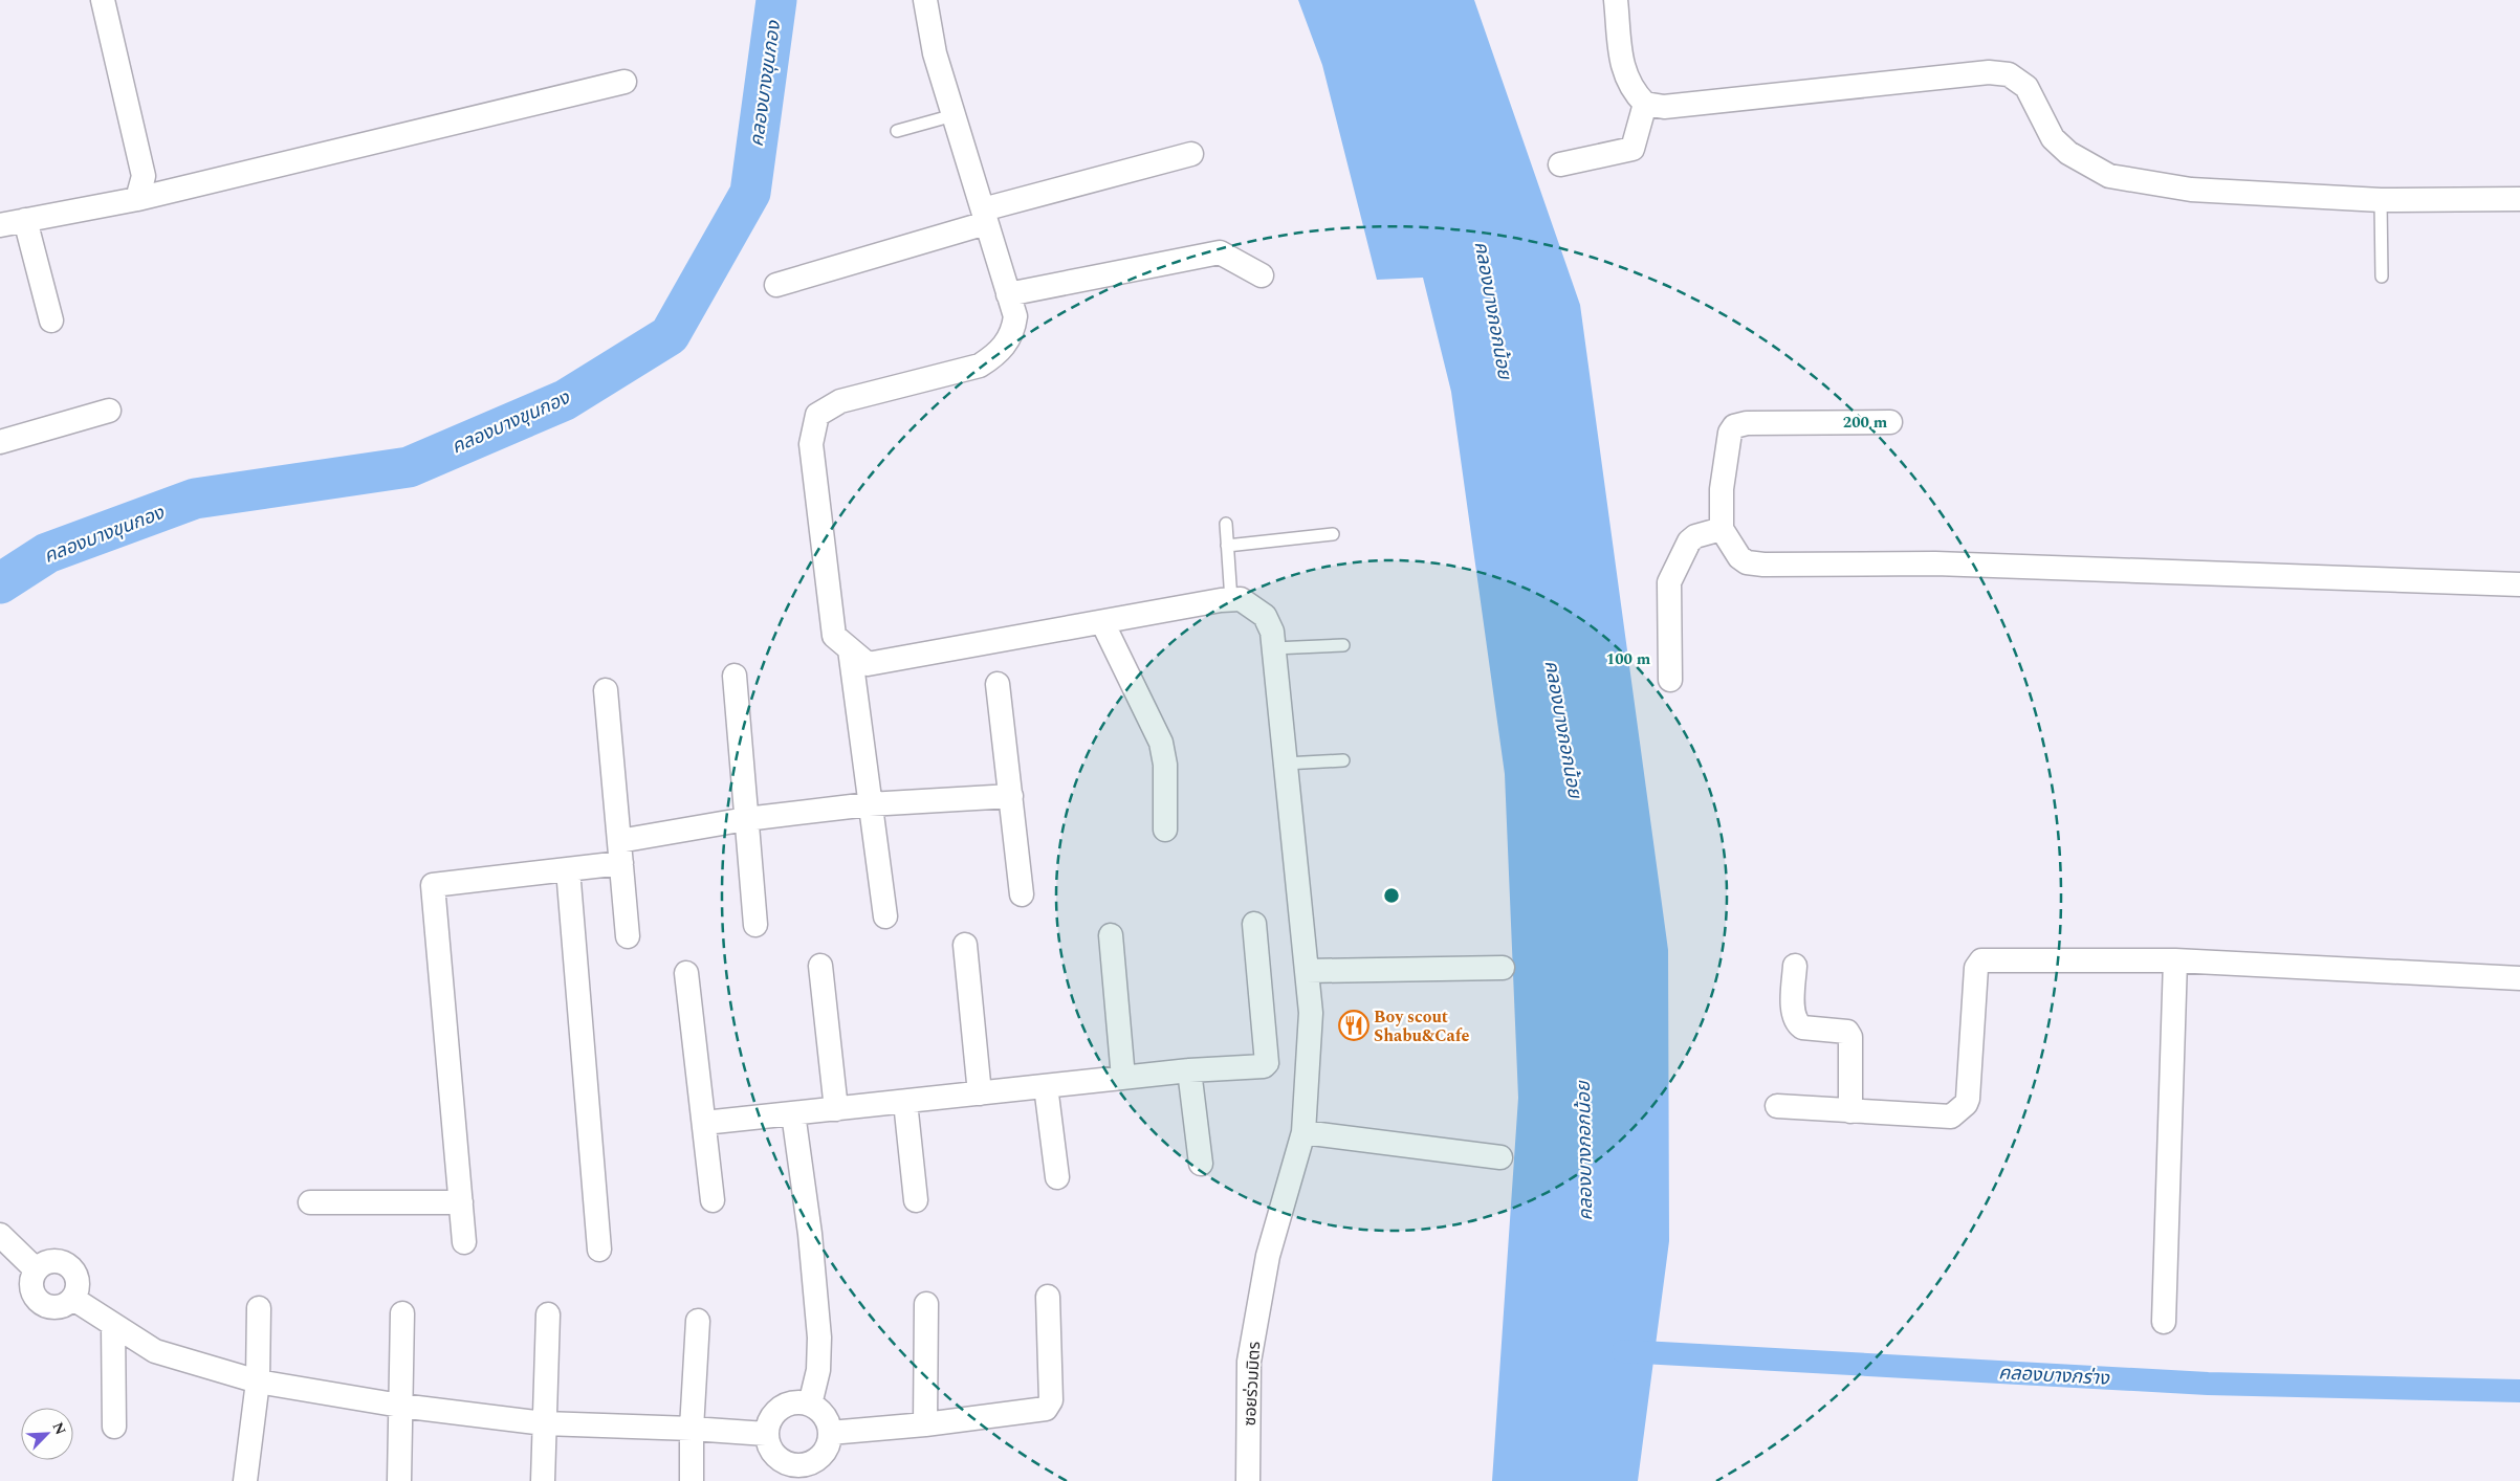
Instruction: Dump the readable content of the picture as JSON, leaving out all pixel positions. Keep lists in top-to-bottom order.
{
  "streets": {
    "street": ["ซอยร่วมมิตร"]
  },
  "water": ["คลองบางขุนกอง", "คลองบางกอกน้อย", "คลองบางกร่าง"],
  "places": {
    "restaurant": ["Boy scout Shabu&Cafe"]
  },
  "north": "top right",
  "rings": ["200 m", "100 m"]
}
